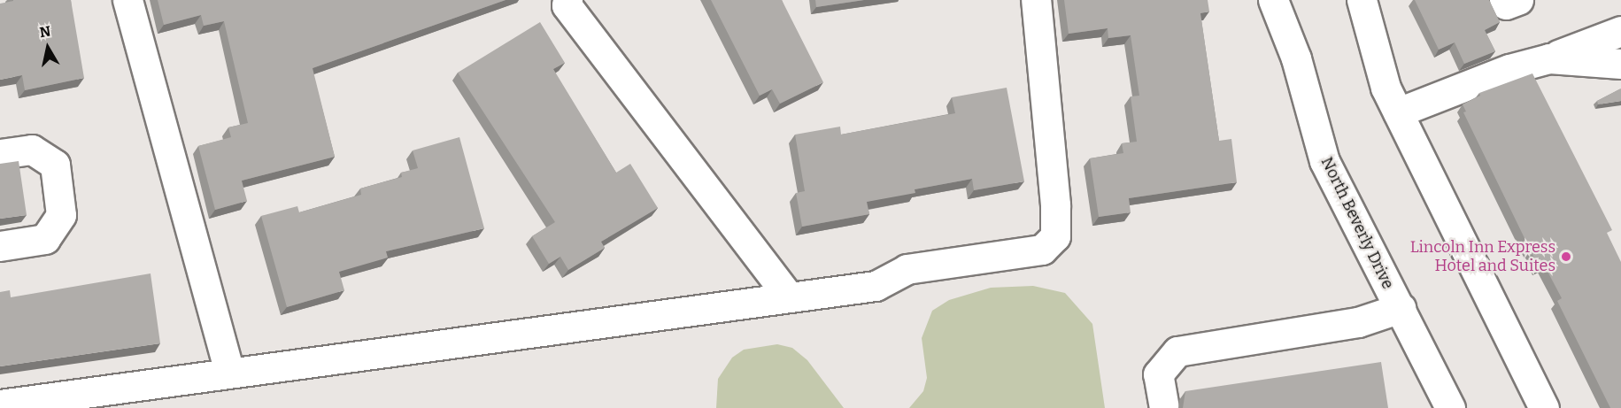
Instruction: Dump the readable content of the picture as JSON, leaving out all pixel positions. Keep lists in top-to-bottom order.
{
  "streets": {
    "street": ["North Beverly Drive"]
  },
  "places": ["Lincoln Inn Express Hotel and Suites"],
  "north": "top"
}
